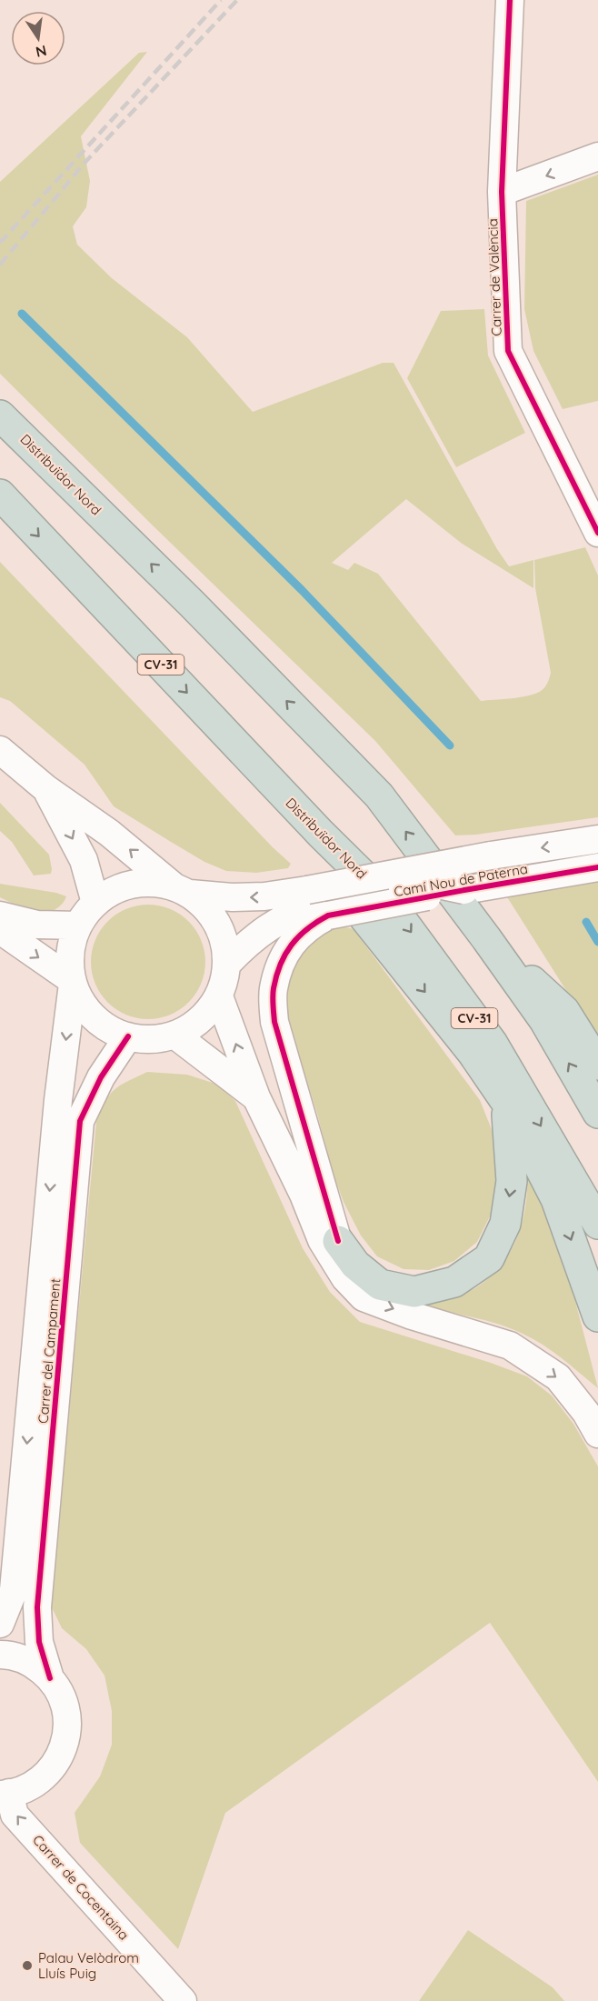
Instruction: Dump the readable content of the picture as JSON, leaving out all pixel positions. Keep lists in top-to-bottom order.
{
  "streets": {
    "highway": ["Distribuïdor Nord", "CV-31"],
    "street": [
      "Carrer de València",
      "Camí Nou de Paterna",
      "Carrer del Campament",
      "Carrer de Cocentaina"
    ]
  },
  "crossings": [
    ["Camí Nou de Paterna", "Carrer del Campament"],
    ["Carrer del Campament", "Carrer de Cocentaina"]
  ],
  "one_way": ["Carrer de Cocentaina"],
  "places": ["Palau Velòdrom Lluís Puig"],
  "north": "bottom"
}
